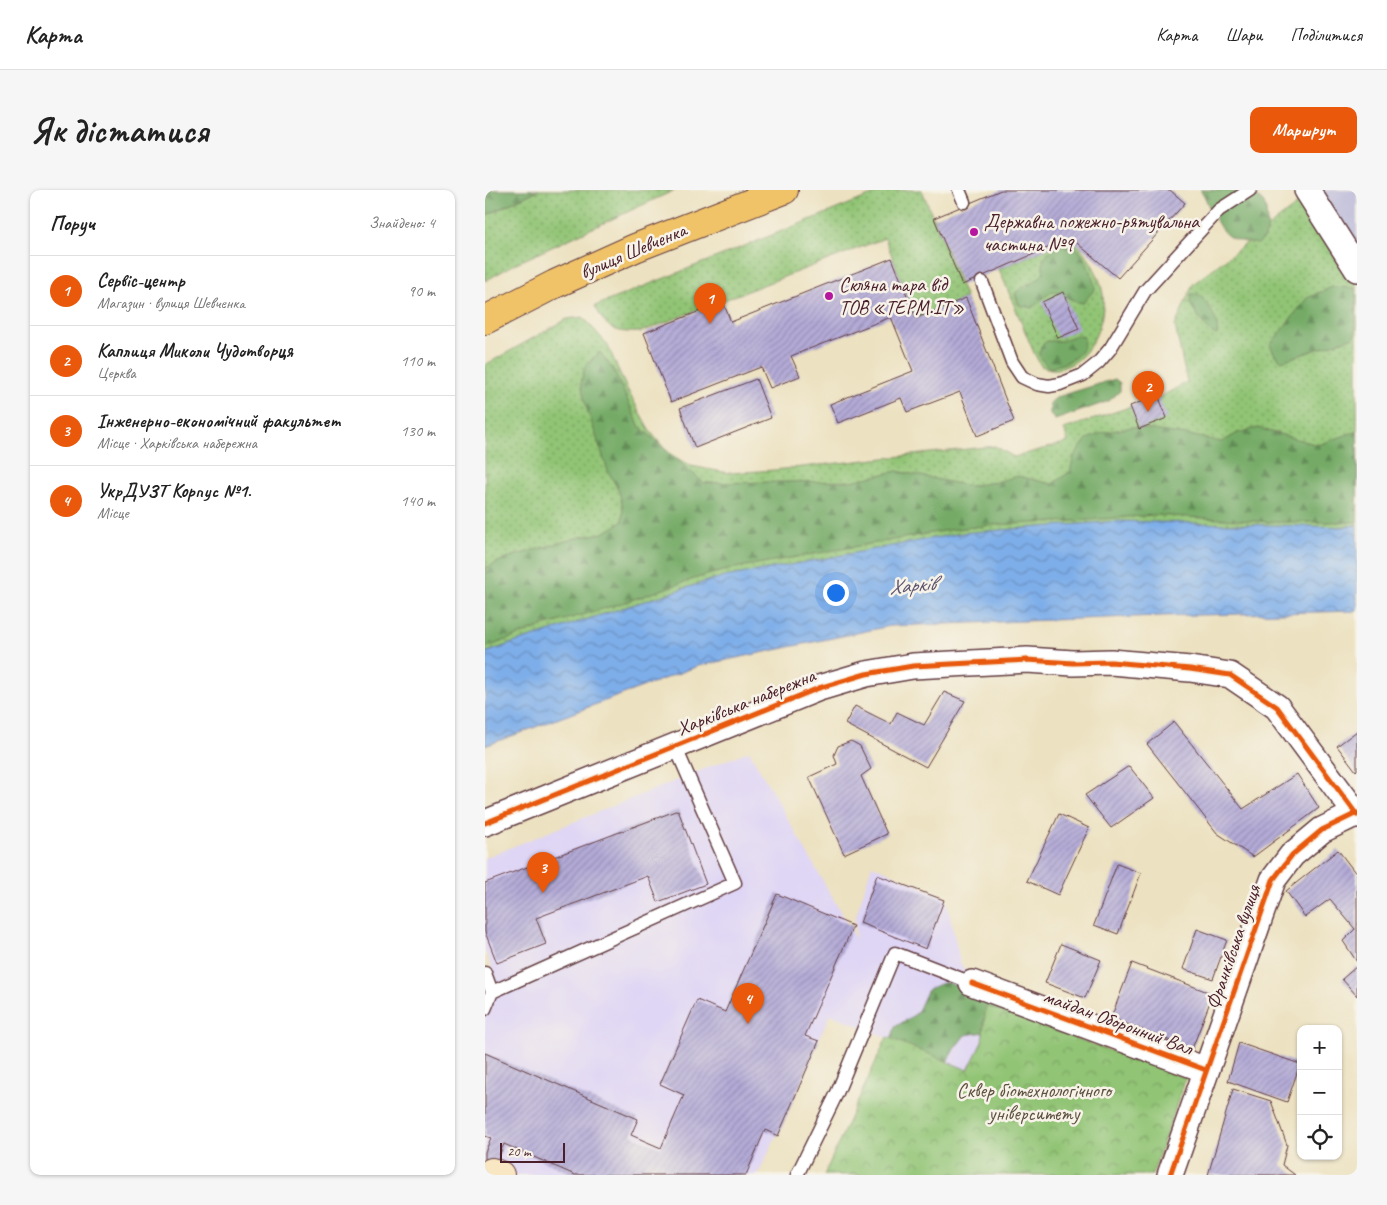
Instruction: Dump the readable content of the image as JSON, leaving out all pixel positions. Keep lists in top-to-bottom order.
{
  "streets": {
    "main road": ["вулиця Шевченка"],
    "street": ["Харківська набережна", "Франківська вулиця", "майдан Оборонний Вал"]
  },
  "crossings": [
    ["Харківська набережна", "Франківська вулиця"],
    ["Франківська вулиця", "майдан Оборонний Вал"]
  ],
  "water": ["Харків"],
  "parks": ["Сквер біотехнологічного університету"],
  "places": ["Державна пожежно-рятувальна частина №9", "Скляна тара від ТОВ «ТЕРМ.ІТ»"],
  "scale_bar": "20 m",
  "page": {
    "header": "Карта",
    "nav": ["Карта", "Шари", "Поділитися"],
    "buttons": "Маршрут",
    "title": "Як дістатися",
    "heading": ["Поруч", "Знайдено: 4"],
    "list": [
      {
        "mark": "1",
        "name": "Сервіс-центр",
        "note": "Магазин · вулиця Шевченка",
        "value": "90 m"
      },
      {
        "mark": "2",
        "name": "Каплиця Миколи Чудотворця",
        "note": "Церква",
        "value": "110 m"
      },
      {
        "mark": "3",
        "name": "Інженерно-економічний факультет",
        "note": "Місце · Харківська набережна",
        "value": "130 m"
      },
      {
        "mark": "4",
        "name": "УкрДУЗТ Корпус №1.",
        "note": "Місце",
        "value": "140 m"
      }
    ],
    "pins": [
      "1",
      "2",
      "3",
      "4"
    ],
    "map_buttons": ["+", "−"],
    "scale": "20 m"
  }
}
